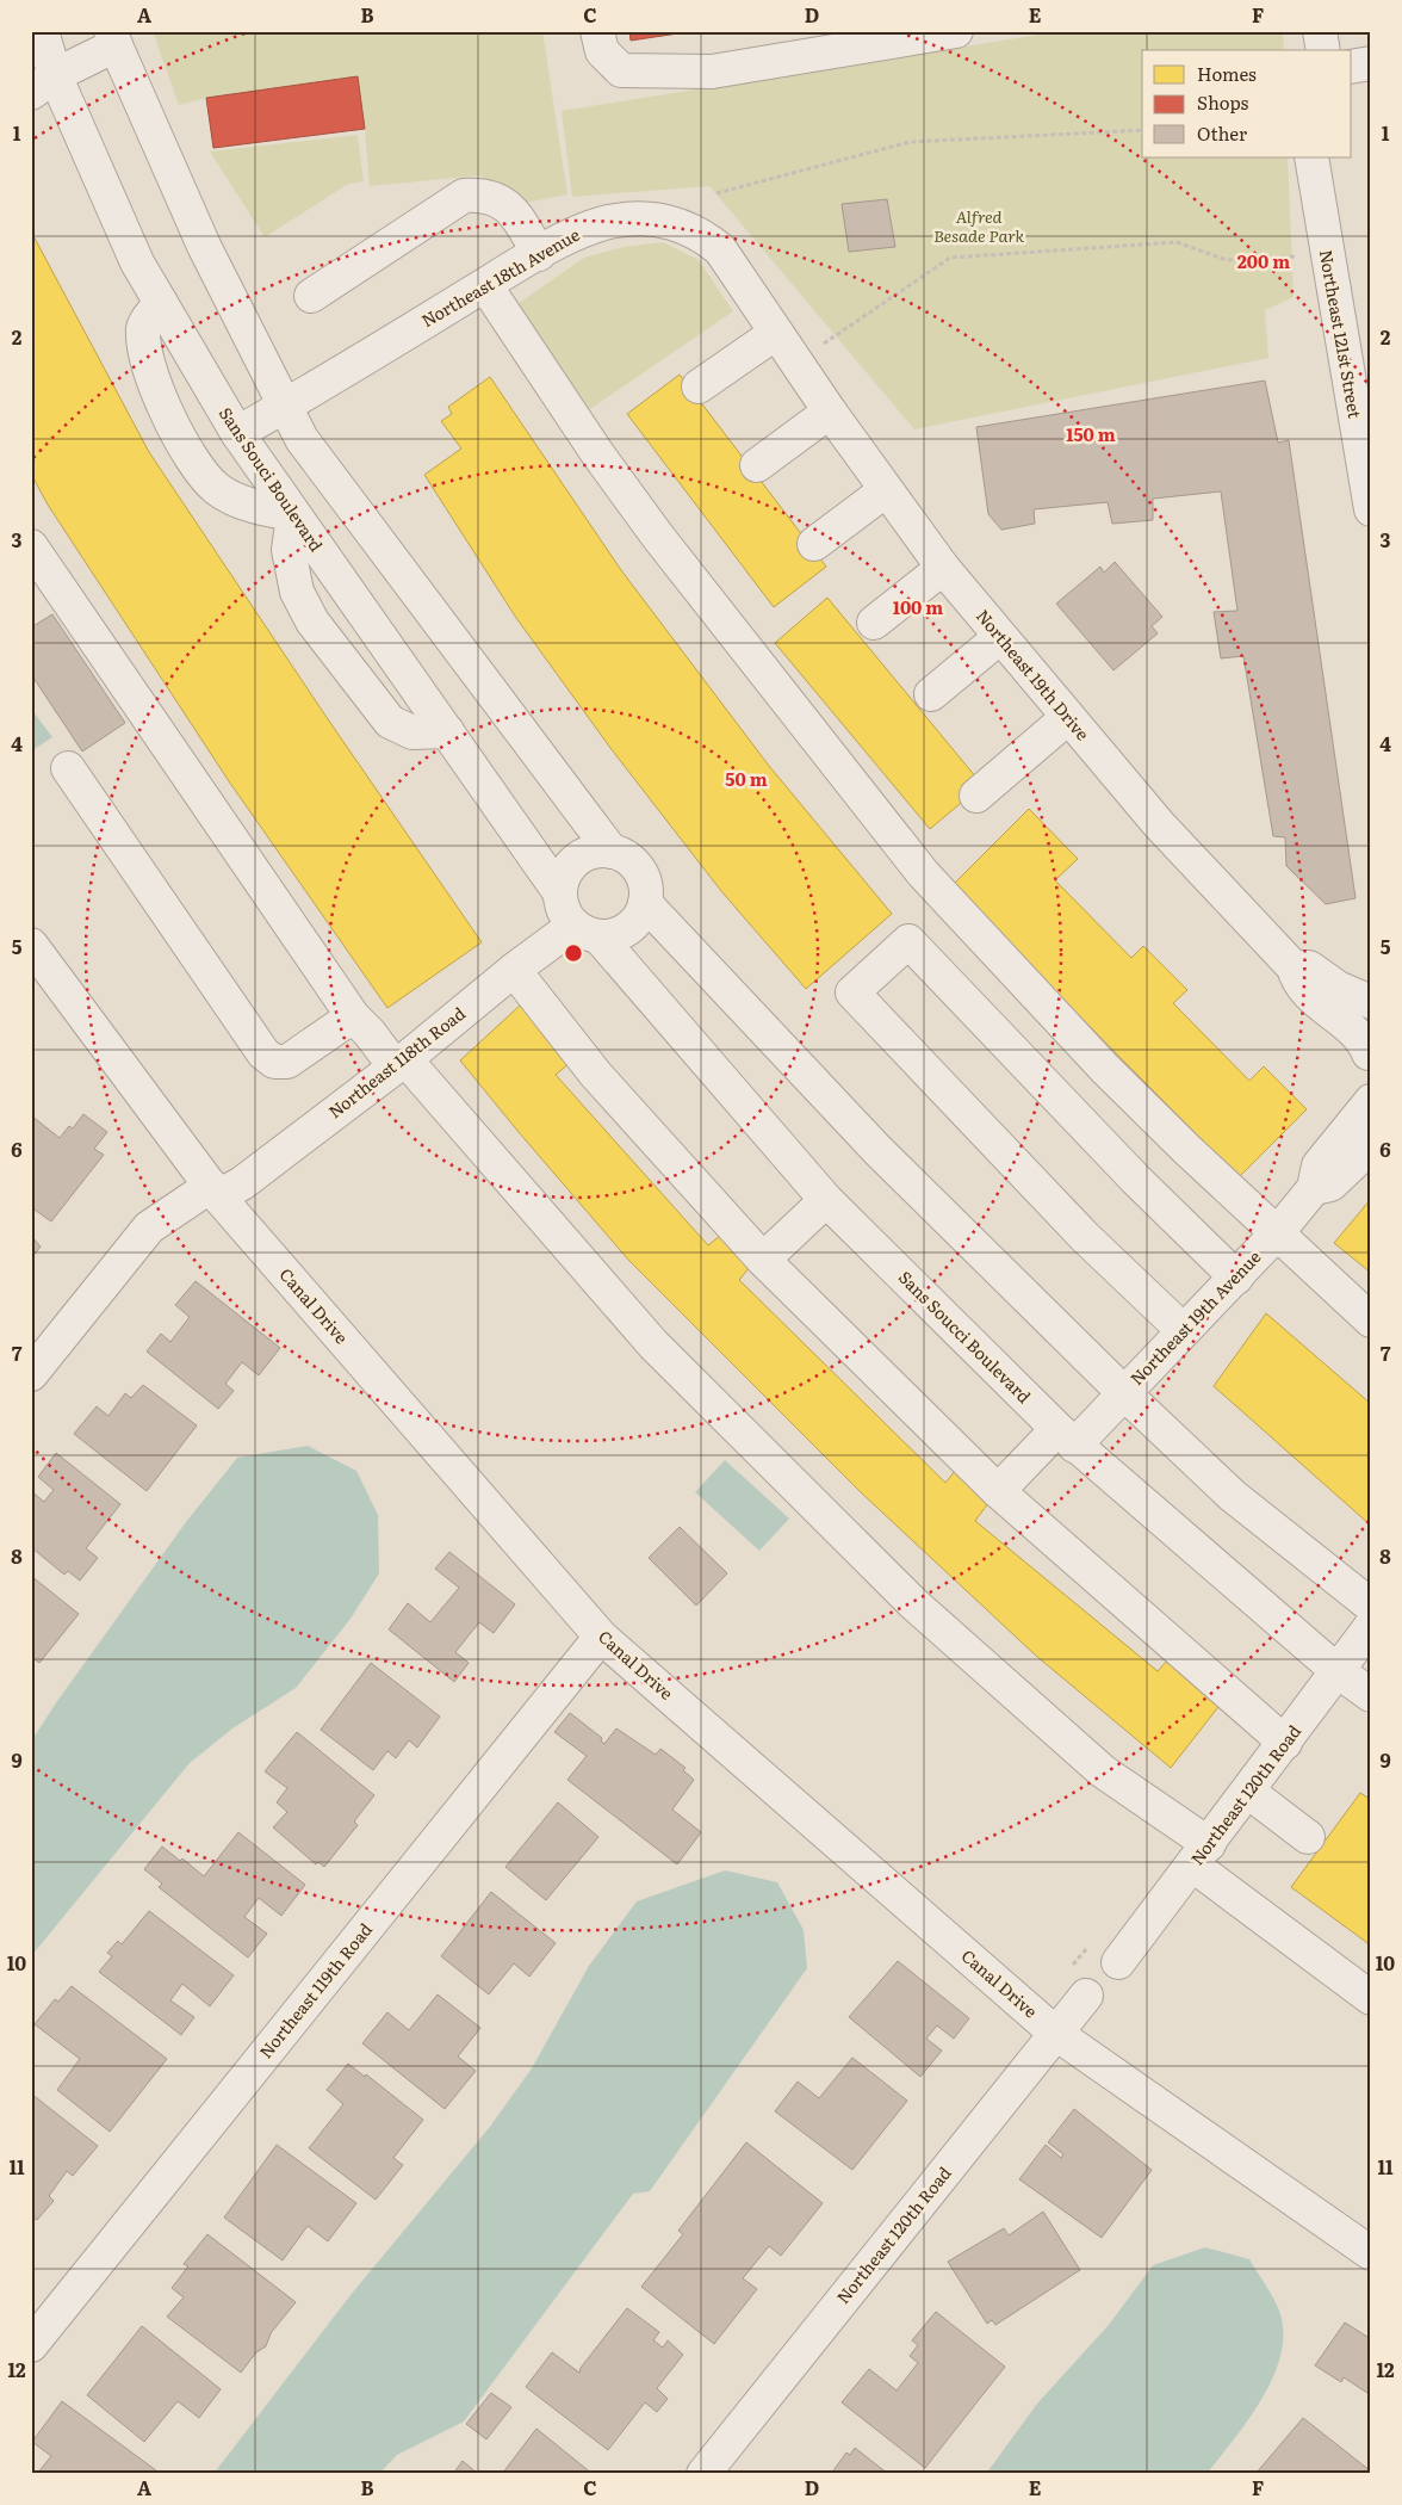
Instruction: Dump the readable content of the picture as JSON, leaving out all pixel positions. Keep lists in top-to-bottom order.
{
  "streets": {
    "street": [
      "Northeast 18th Avenue",
      "Northeast 121st Street",
      "Sans Souci Boulevard",
      "Northeast 19th Drive",
      "Northeast 118th Road",
      "Canal Drive",
      "Northeast 19th Avenue",
      "Sans Soucci Boulevard",
      "Northeast 120th Road",
      "Northeast 119th Road"
    ]
  },
  "crossings": [
    ["Northeast 18th Avenue", "Sans Souci Boulevard"],
    ["Northeast 18th Avenue", "Northeast 19th Drive"],
    ["Sans Souci Boulevard", "Northeast 118th Road"],
    ["Sans Souci Boulevard", "Sans Soucci Boulevard"],
    ["Northeast 118th Road", "Canal Drive"],
    ["Northeast 118th Road", "Sans Soucci Boulevard"],
    ["Canal Drive", "Northeast 120th Road"],
    ["Canal Drive", "Northeast 119th Road"],
    ["Northeast 19th Avenue", "Sans Soucci Boulevard"],
    ["Sans Soucci Boulevard", "Northeast 120th Road"]
  ],
  "parks": ["Alfred Besade Park"],
  "legend": ["Homes", "Shops", "Other"],
  "grid": {
    "columns": [
      "A",
      "B",
      "C",
      "D",
      "E",
      "F"
    ],
    "rows": [
      "1",
      "2",
      "3",
      "4",
      "5",
      "6",
      "7",
      "8",
      "9",
      "10",
      "11",
      "12"
    ]
  },
  "rings": [
    "200 m",
    "150 m",
    "100 m",
    "50 m"
  ]
}
